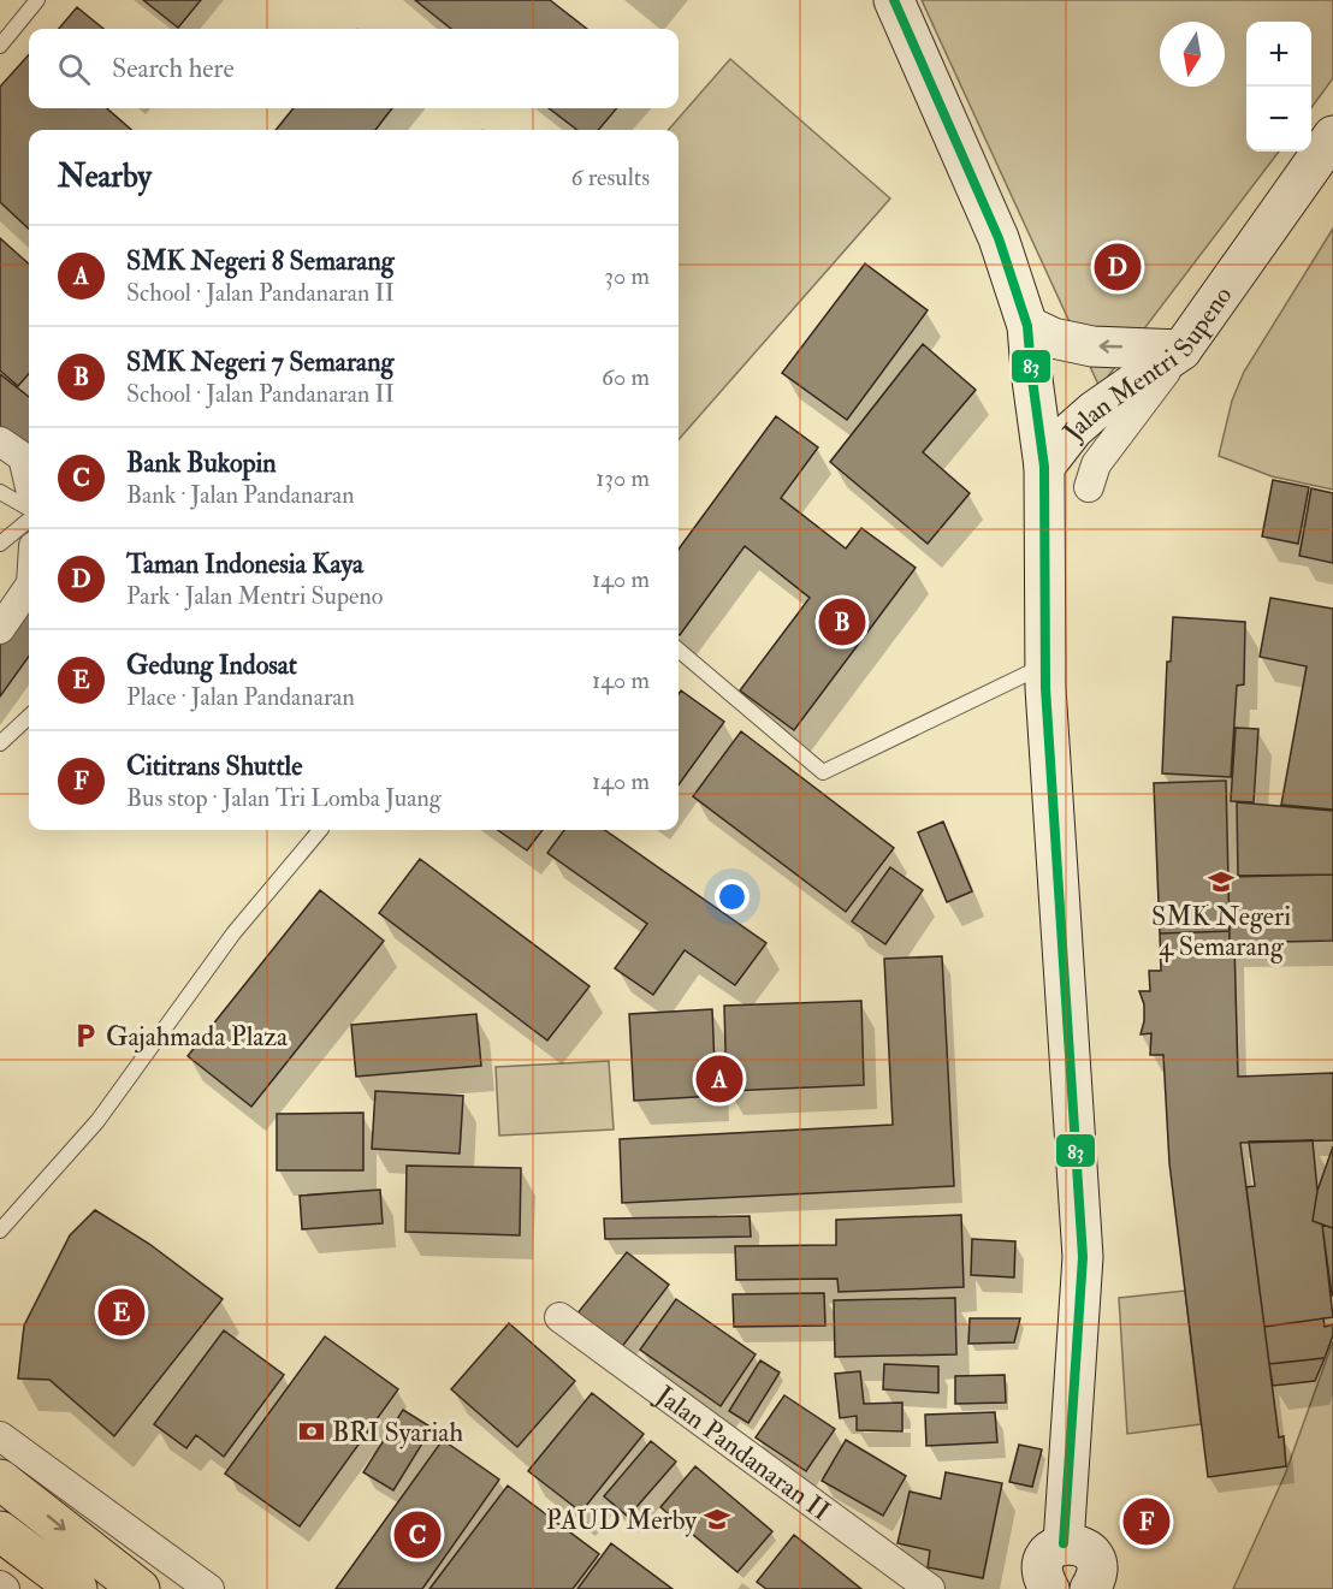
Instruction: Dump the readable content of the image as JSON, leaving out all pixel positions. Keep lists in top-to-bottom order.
{
  "streets": {
    "main road": ["Jalan Mentri Supeno"],
    "street": ["Jalan Pandanaran II"]
  },
  "places": {
    "school or university": ["SMK Negeri 4 Semarang", "PAUD Merby"],
    "parking": ["Gajahmada Plaza"],
    "bank": ["BRI Syariah"]
  },
  "lines": ["transit line 83"],
  "north": "bottom",
  "page": {
    "map_buttons": ["+", "−"],
    "search": "Search here",
    "heading": ["Nearby", "6 results"],
    "list": [
      {
        "mark": "A",
        "name": "SMK Negeri 8 Semarang",
        "note": "School · Jalan Pandanaran II",
        "value": "30 m"
      },
      {
        "mark": "B",
        "name": "SMK Negeri 7 Semarang",
        "note": "School · Jalan Pandanaran II",
        "value": "60 m"
      },
      {
        "mark": "C",
        "name": "Bank Bukopin",
        "note": "Bank · Jalan Pandanaran",
        "value": "130 m"
      },
      {
        "mark": "D",
        "name": "Taman Indonesia Kaya",
        "note": "Park · Jalan Mentri Supeno",
        "value": "140 m"
      },
      {
        "mark": "E",
        "name": "Gedung Indosat",
        "note": "Place · Jalan Pandanaran",
        "value": "140 m"
      },
      {
        "mark": "F",
        "name": "Cititrans Shuttle",
        "note": "Bus stop · Jalan Tri Lomba Juang",
        "value": "140 m"
      }
    ],
    "pins": [
      "D",
      "B",
      "A",
      "E",
      "F",
      "C"
    ]
  }
}
